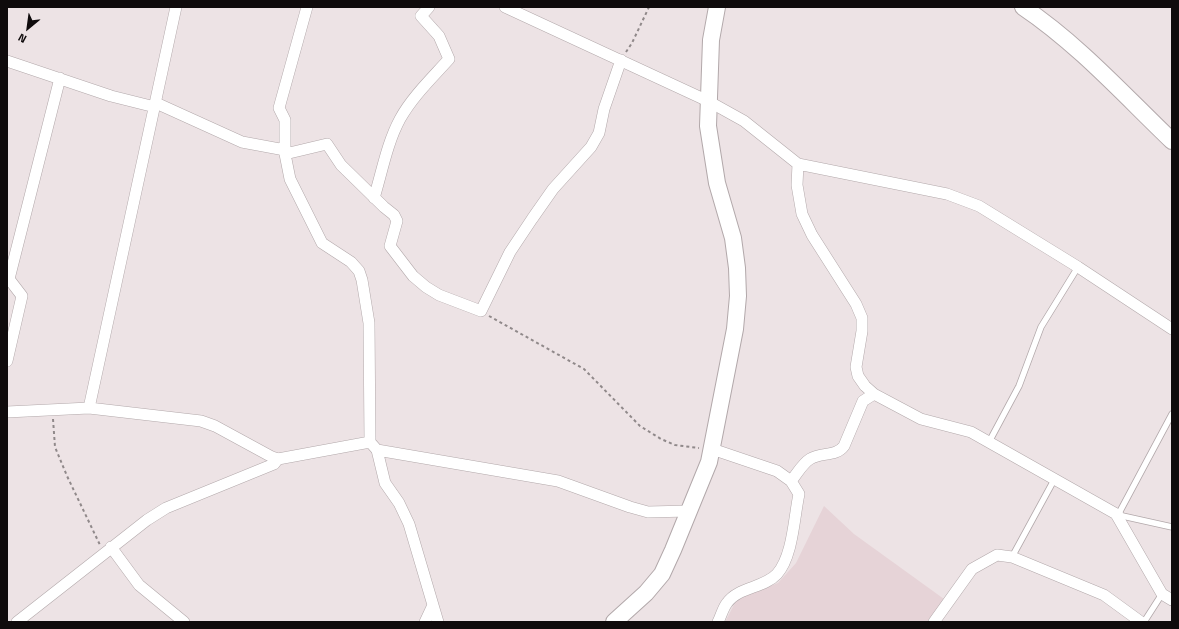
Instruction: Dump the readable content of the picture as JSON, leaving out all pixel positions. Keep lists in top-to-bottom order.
{
  "north": "bottom left"
}
